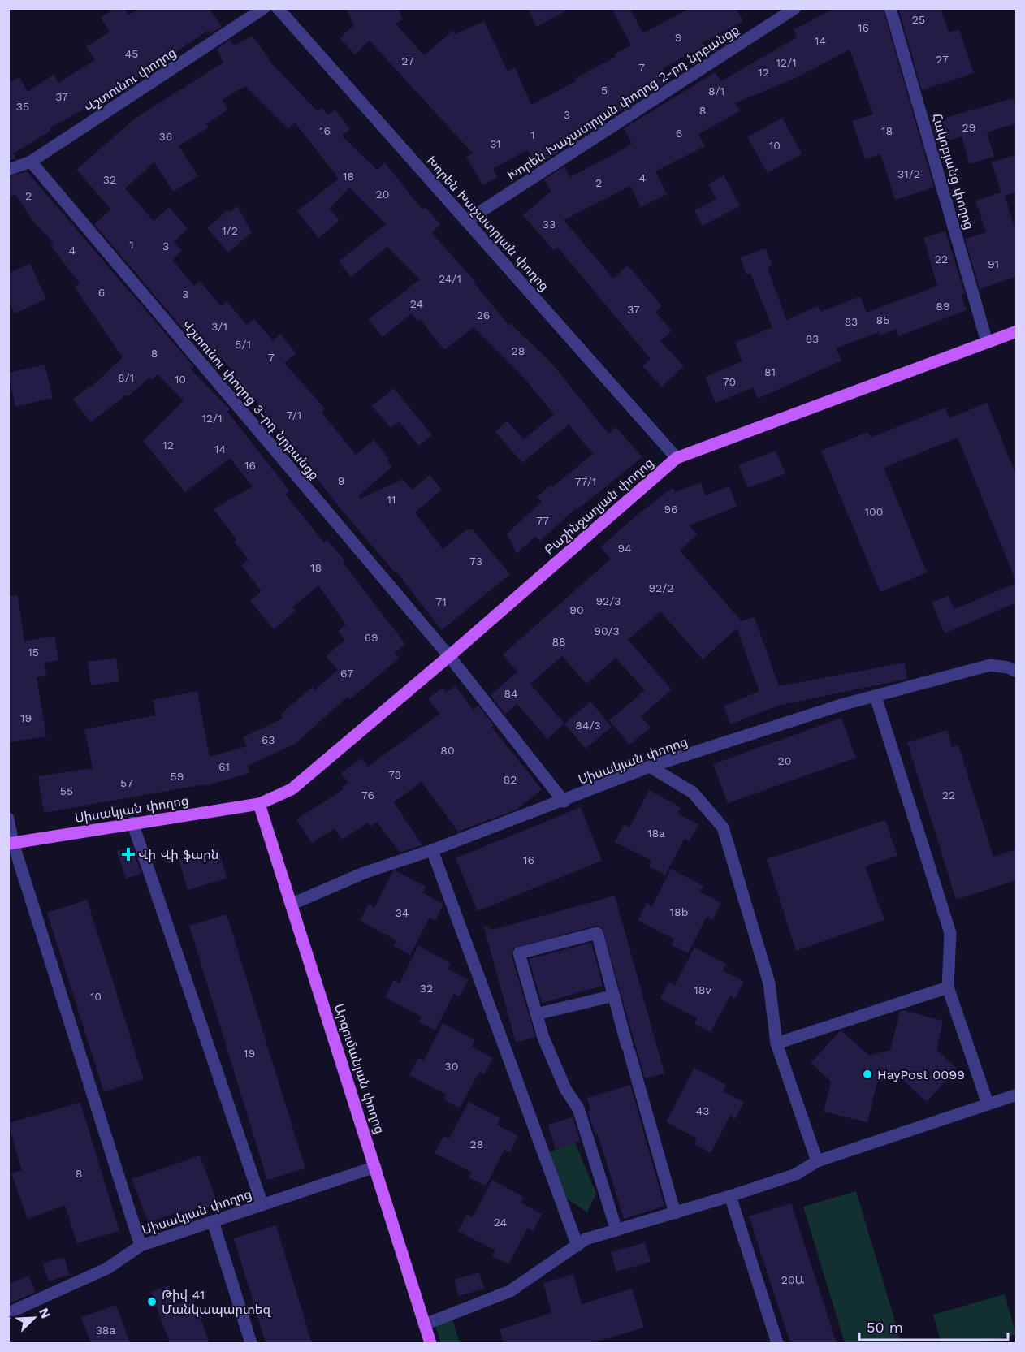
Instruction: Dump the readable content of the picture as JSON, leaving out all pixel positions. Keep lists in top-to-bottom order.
{
  "streets": {
    "main road": ["Բաշինջաղյան փողոց", "Սիսակյան փողոց", "Արզումանյան փողոց"],
    "street": [
      "Վշտունու փողոց",
      "Խորեն Խաչատրյան փողոց 2-րդ նրբանցք",
      "Հակոբյանց փողոց",
      "Խորեն Խաչատրյան փողոց",
      "Վշտունու փողոց 3-րդ նրբանցք"
    ]
  },
  "crossings": [
    ["Վշտունու փողոց", "Վշտունու փողոց 3-րդ նրբանցք"],
    ["Խորեն Խաչատրյան փողոց 2-րդ նրբանցք", "Խորեն Խաչատրյան փողոց"],
    ["Հակոբյանց փողոց", "Բաշինջաղյան փողոց"],
    ["Խորեն Խաչատրյան փողոց", "Բաշինջաղյան փողոց"],
    ["Վշտունու փողոց 3-րդ նրբանցք", "Բաշինջաղյան փողոց"],
    ["Վշտունու փողոց 3-րդ նրբանցք", "Սիսակյան փողոց"],
    ["Բաշինջաղյան փողոց", "Սիսակյան փողոց"],
    ["Բաշինջաղյան փողոց", "Արզումանյան փողոց"],
    ["Սիսակյան փողոց", "Արզումանյան փողոց"]
  ],
  "places": {
    "health": ["Վի Վի ֆարն"],
    "other": ["HayPost 0099", "Թիվ 41 Մանկապարտեզ"]
  },
  "house_numbers": [
    "25",
    "16",
    "9",
    "14",
    "45",
    "27",
    "27",
    "12/1",
    "7",
    "12",
    "5",
    "8/1",
    "37",
    "35",
    "8",
    "3",
    "29",
    "16",
    "18",
    "6",
    "1",
    "36",
    "31",
    "10",
    "31/2",
    "18",
    "4",
    "32",
    "2",
    "20",
    "2",
    "33",
    "1/2",
    "1",
    "3",
    "4",
    "22",
    "91",
    "24/1",
    "6",
    "3",
    "24",
    "89",
    "37",
    "26",
    "85",
    "83",
    "3/1",
    "83",
    "5/1",
    "28",
    "8",
    "7",
    "81",
    "8/1",
    "10",
    "79",
    "7/1",
    "12/1",
    "12",
    "14",
    "16",
    "9",
    "77/1",
    "11",
    "96",
    "100",
    "77",
    "94",
    "73",
    "18",
    "92/2",
    "92/3",
    "71",
    "90",
    "90/3",
    "69",
    "88",
    "15",
    "67",
    "84",
    "19",
    "84/3",
    "63",
    "80",
    "20",
    "61",
    "78",
    "59",
    "82",
    "57",
    "55",
    "76",
    "22",
    "18a",
    "16",
    "18b",
    "34",
    "32",
    "18v",
    "10",
    "19",
    "30",
    "43",
    "28",
    "8",
    "24",
    "20Ա",
    "38a"
  ],
  "scale_bar": "50 m",
  "north": "top right"
}
